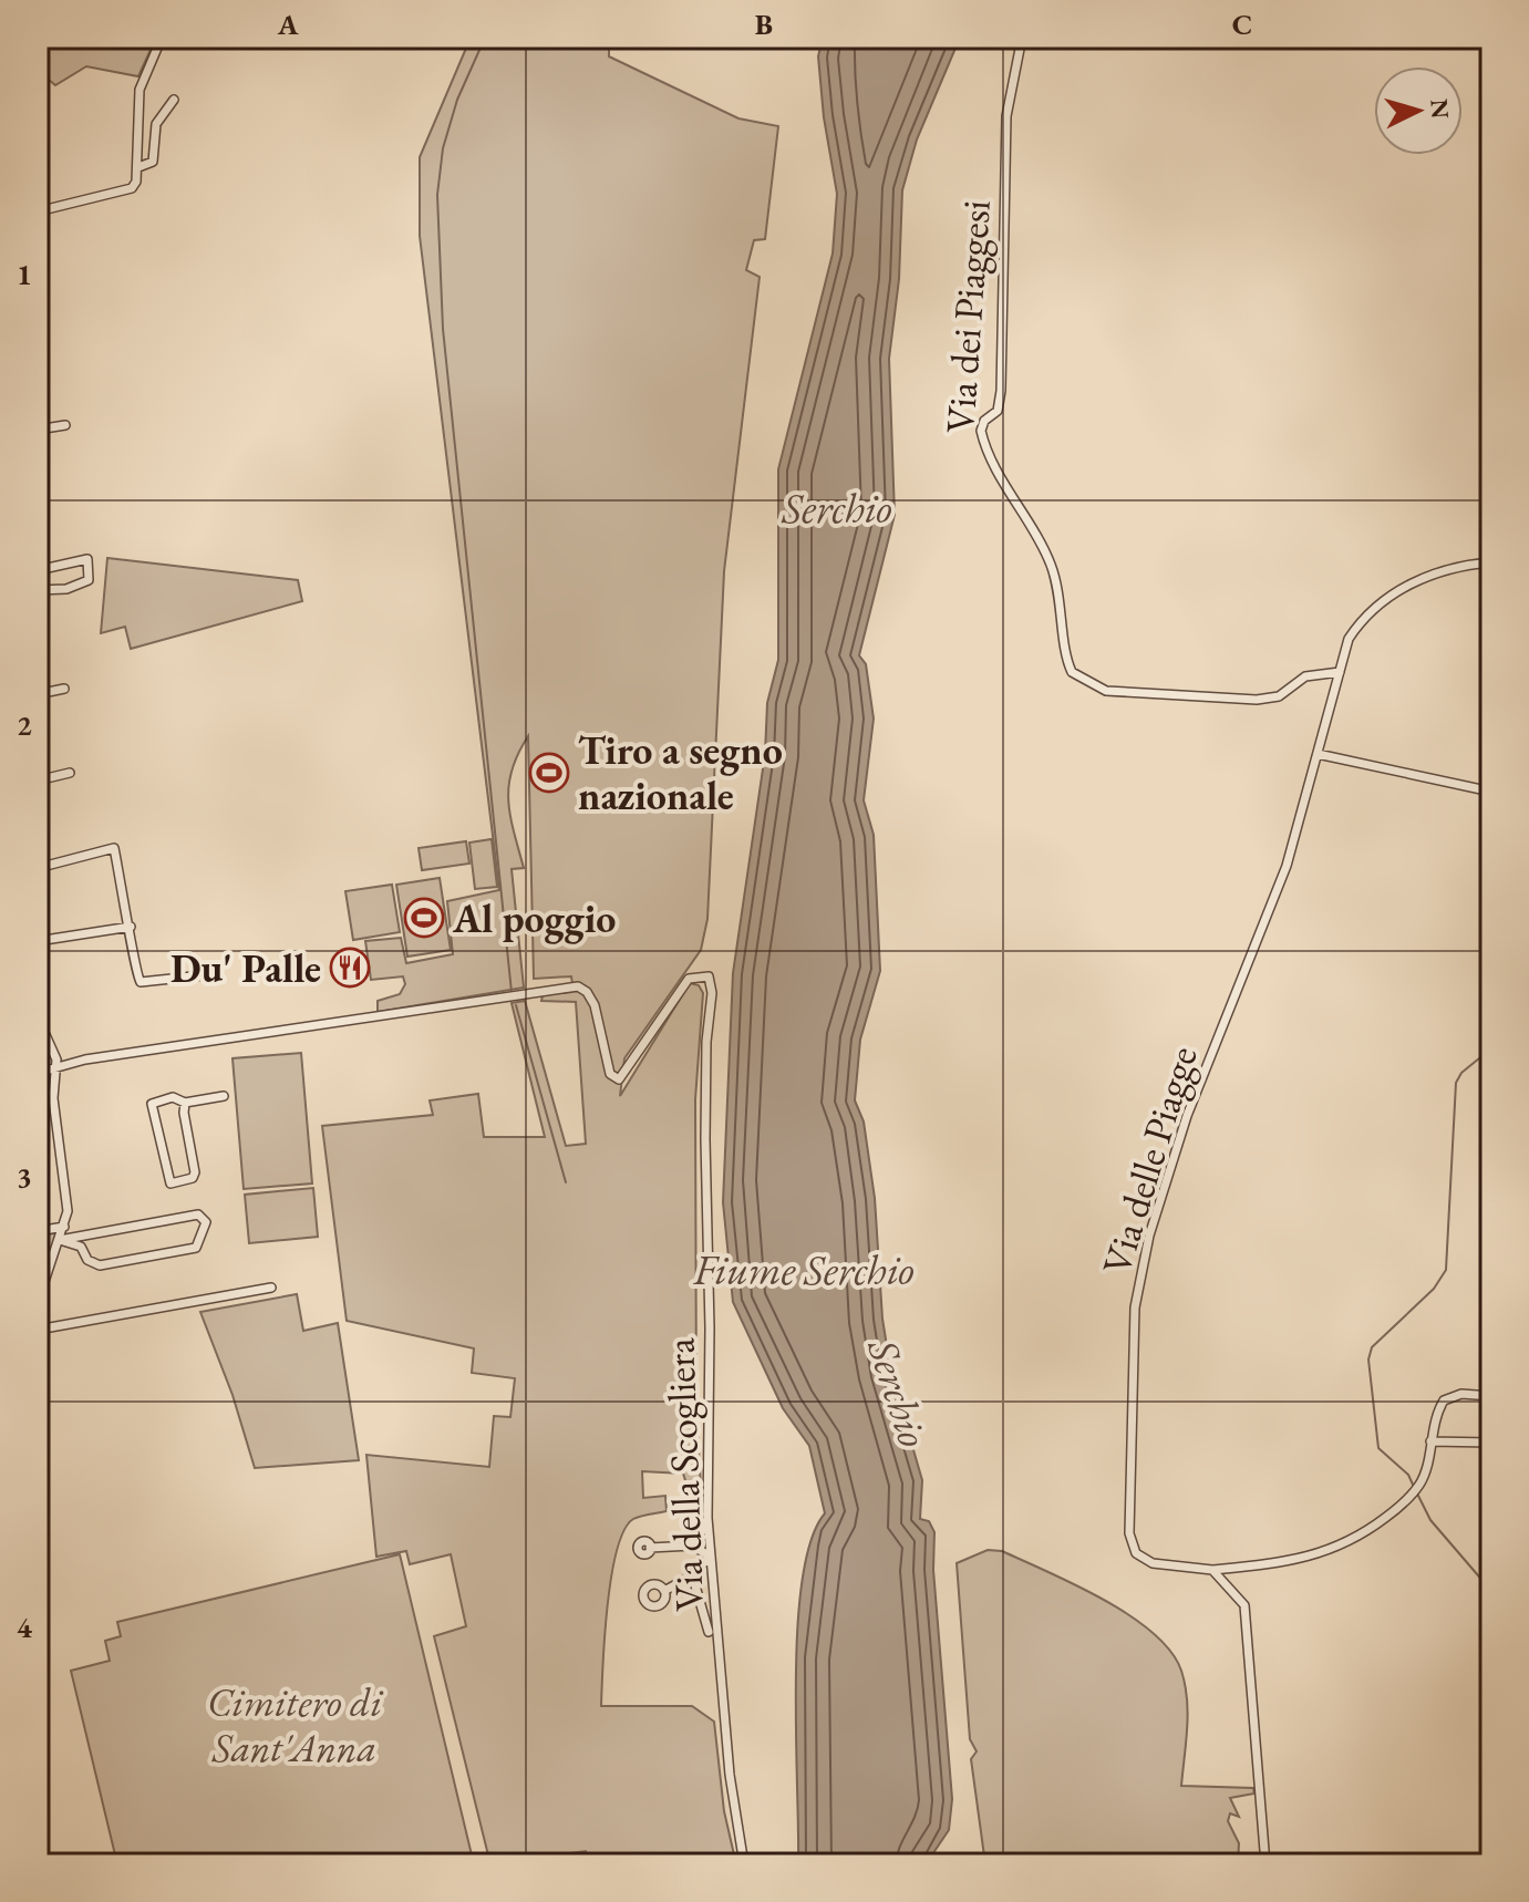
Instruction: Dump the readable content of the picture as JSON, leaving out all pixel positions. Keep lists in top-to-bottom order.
{
  "streets": {
    "street": ["Via dei Piaggesi", "Via delle Piagge", "Via della Scogliera"]
  },
  "crossings": [
    ["Via dei Piaggesi", "Via delle Piagge"]
  ],
  "water": ["Serchio", "Fiume Serchio"],
  "parks": ["Cimitero di Sant'Anna"],
  "places": {
    "sports": ["Tiro a segno nazionale", "Al poggio"],
    "restaurant": ["Du' Palle"]
  },
  "north": "right",
  "grid": {
    "columns": ["A", "B", "C"],
    "rows": [
      "1",
      "2",
      "3",
      "4"
    ]
  }
}
